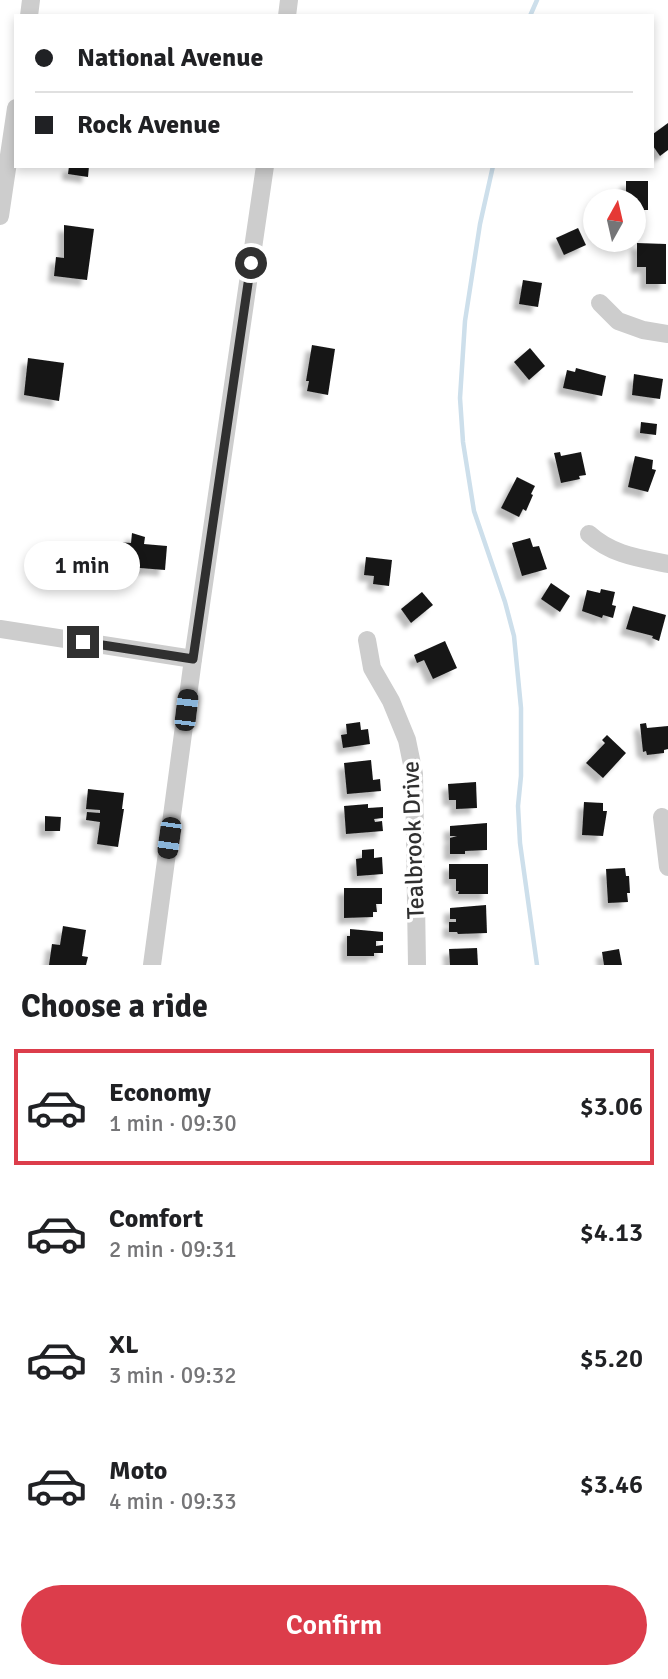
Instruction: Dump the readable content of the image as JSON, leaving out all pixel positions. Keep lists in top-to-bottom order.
{
  "streets": {
    "street": ["Tealbrook Drive"]
  },
  "north": "top",
  "page": {
    "banner": ["National Avenue", "Rock Avenue"],
    "bubble": "1 min",
    "heading": "Choose a ride",
    "list": [
      {
        "name": "Economy",
        "note": "1 min · 09:30",
        "value": "$3.06"
      },
      {
        "name": "Comfort",
        "note": "2 min · 09:31",
        "value": "$4.13"
      },
      {
        "name": "XL",
        "note": "3 min · 09:32",
        "value": "$5.20"
      },
      {
        "name": "Moto",
        "note": "4 min · 09:33",
        "value": "$3.46"
      }
    ],
    "buttons": "Confirm"
  }
}
